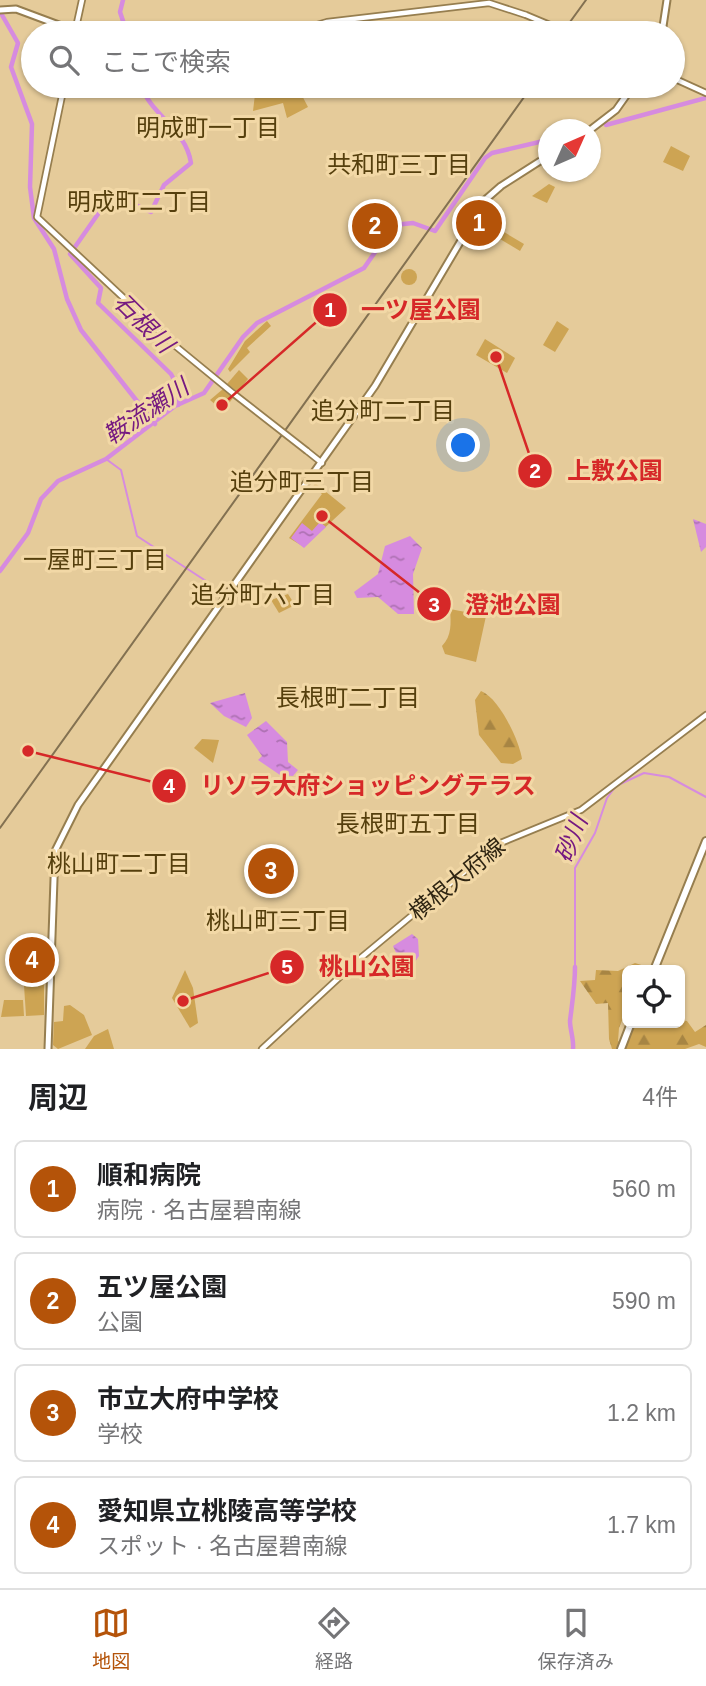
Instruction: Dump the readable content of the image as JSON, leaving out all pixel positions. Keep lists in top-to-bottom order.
{
  "streets": {
    "main road": ["横根大府線"]
  },
  "districts": [
    "明成町一丁目",
    "共和町三丁目",
    "明成町二丁目",
    "追分町二丁目",
    "追分町三丁目",
    "一屋町三丁目",
    "追分町六丁目",
    "長根町二丁目",
    "長根町五丁目",
    "桃山町二丁目",
    "桃山町三丁目"
  ],
  "water": ["石根川", "鞍流瀬川", "砂川"],
  "places": [
    "上敷公園",
    "一ツ屋公園",
    "澄池公園",
    "リソラ大府ショッピングテラス",
    "桃山公園"
  ],
  "north": "top right",
  "page": {
    "search": "ここで検索",
    "pins": [
      "1",
      "2",
      "3",
      "4"
    ],
    "heading": ["周辺", "4件"],
    "list": [
      {
        "mark": "1",
        "name": "順和病院",
        "note": "病院 · 名古屋碧南線",
        "value": "560 m"
      },
      {
        "mark": "2",
        "name": "五ツ屋公園",
        "note": "公園",
        "value": "590 m"
      },
      {
        "mark": "3",
        "name": "市立大府中学校",
        "note": "学校",
        "value": "1.2 km"
      },
      {
        "mark": "4",
        "name": "愛知県立桃陵高等学校",
        "note": "スポット · 名古屋碧南線",
        "value": "1.7 km"
      }
    ],
    "nav": ["地図", "経路", "保存済み"]
  }
}
